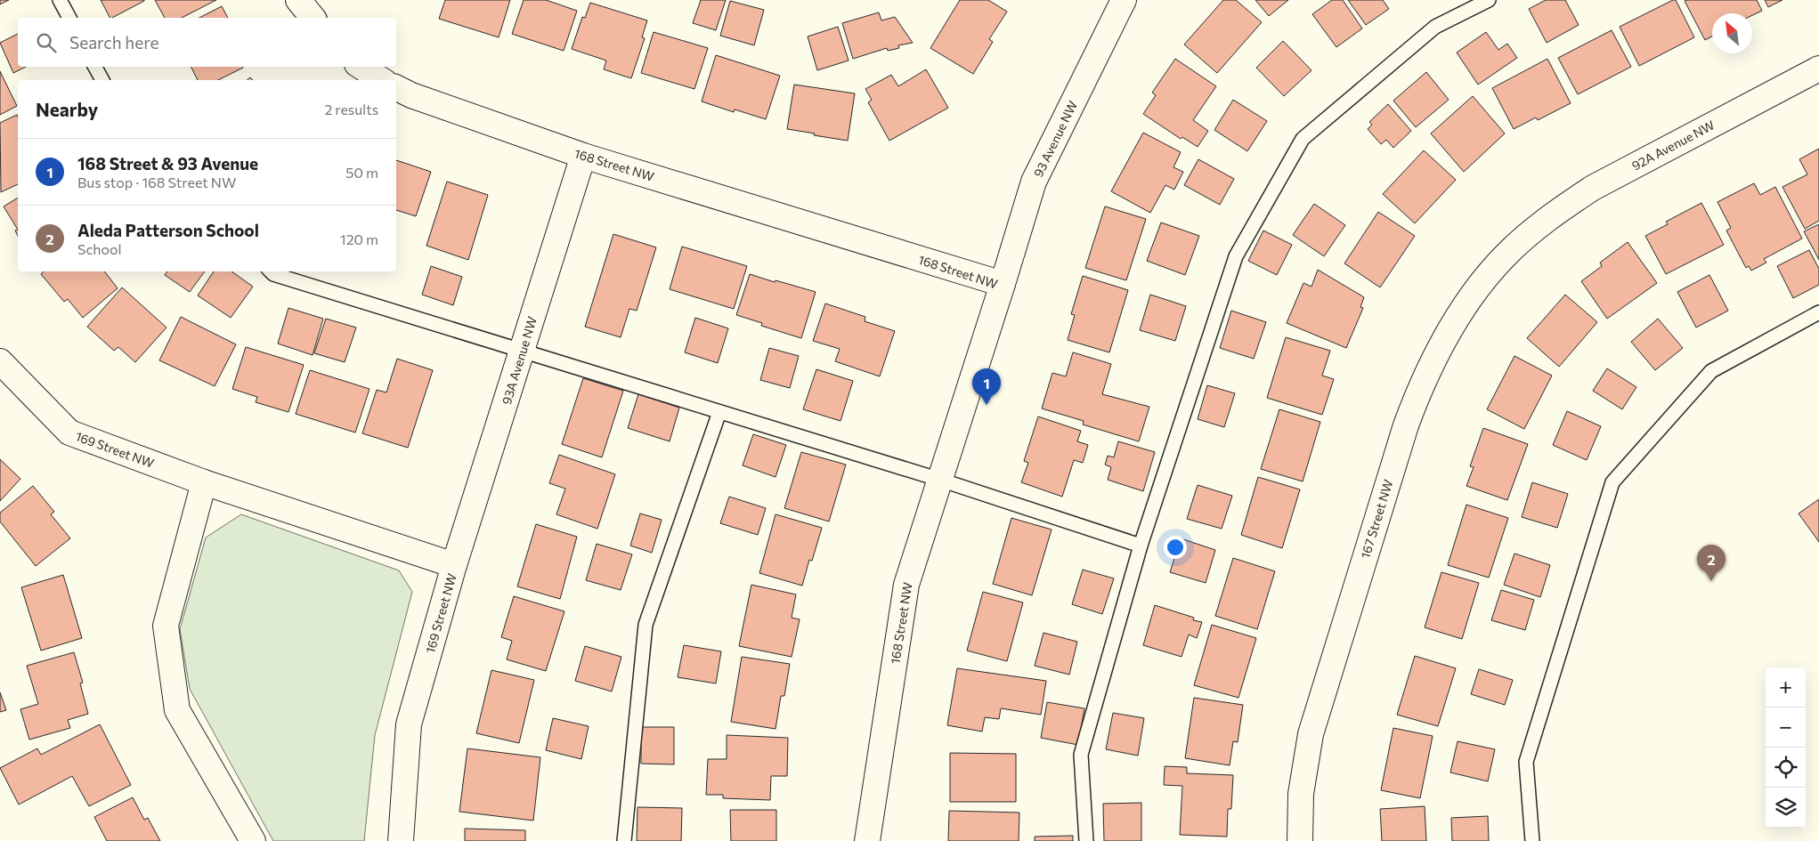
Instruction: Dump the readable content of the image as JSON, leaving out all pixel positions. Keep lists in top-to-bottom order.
{
  "streets": {
    "street": [
      "93 Avenue NW",
      "92A Avenue NW",
      "168 Street NW",
      "93A Avenue NW",
      "169 Street NW",
      "167 Street NW"
    ]
  },
  "crossings": [
    ["93 Avenue NW", "168 Street NW"],
    ["92A Avenue NW", "167 Street NW"],
    ["168 Street NW", "93A Avenue NW"],
    ["93A Avenue NW", "169 Street NW"]
  ],
  "north": "top left",
  "page": {
    "search": "Search here",
    "heading": ["Nearby", "2 results"],
    "list": [
      {
        "mark": "1",
        "name": "168 Street & 93 Avenue",
        "note": "Bus stop · 168 Street NW",
        "value": "50 m"
      },
      {
        "mark": "2",
        "name": "Aleda Patterson School",
        "note": "School",
        "value": "120 m"
      }
    ],
    "pins": ["1", "2"],
    "map_buttons": ["+", "−"]
  }
}
